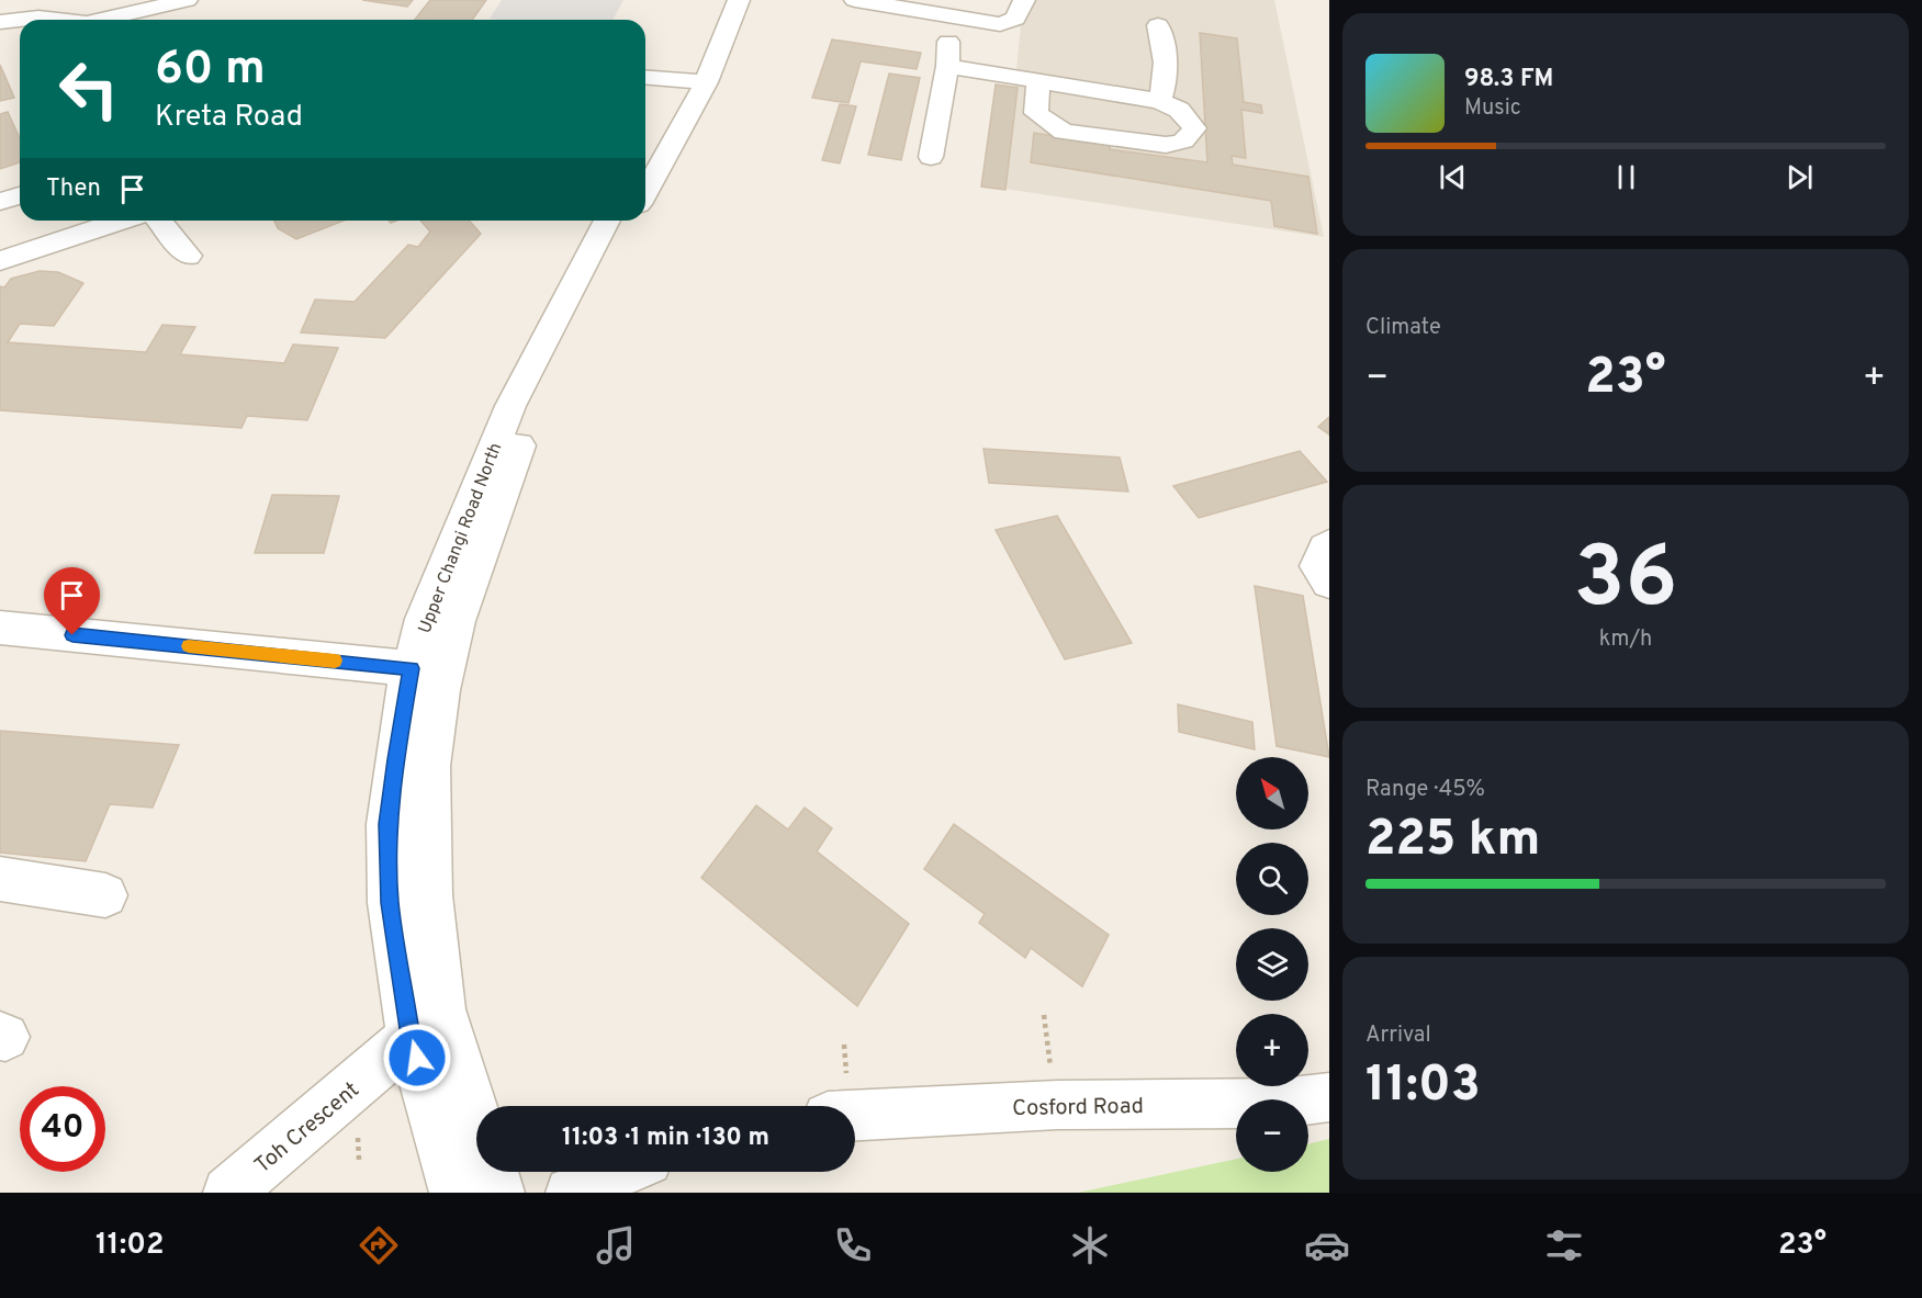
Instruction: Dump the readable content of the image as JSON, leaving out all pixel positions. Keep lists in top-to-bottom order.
{
  "streets": {
    "street": ["Upper Changi Road North", "Cosford Road", "Toh Crescent"]
  },
  "crossings": [
    ["Upper Changi Road North", "Toh Crescent"]
  ],
  "north": "top left",
  "page": {
    "turn": ["60 m", "Kreta Road"],
    "song": ["98.3 FM", "Music"],
    "then": "Then",
    "tile": [
      "Climate",
      ["36", "km/h"],
      ["Range · 45%", "225 km"],
      ["Arrival", "11:03"]
    ],
    "heat": ["−", "23°", "+"],
    "map_buttons": ["+", "−"],
    "limit": "40",
    "trip": "11:03 · 1 min · 130 m",
    "tabs": ["11:02", "23°"]
  }
}
